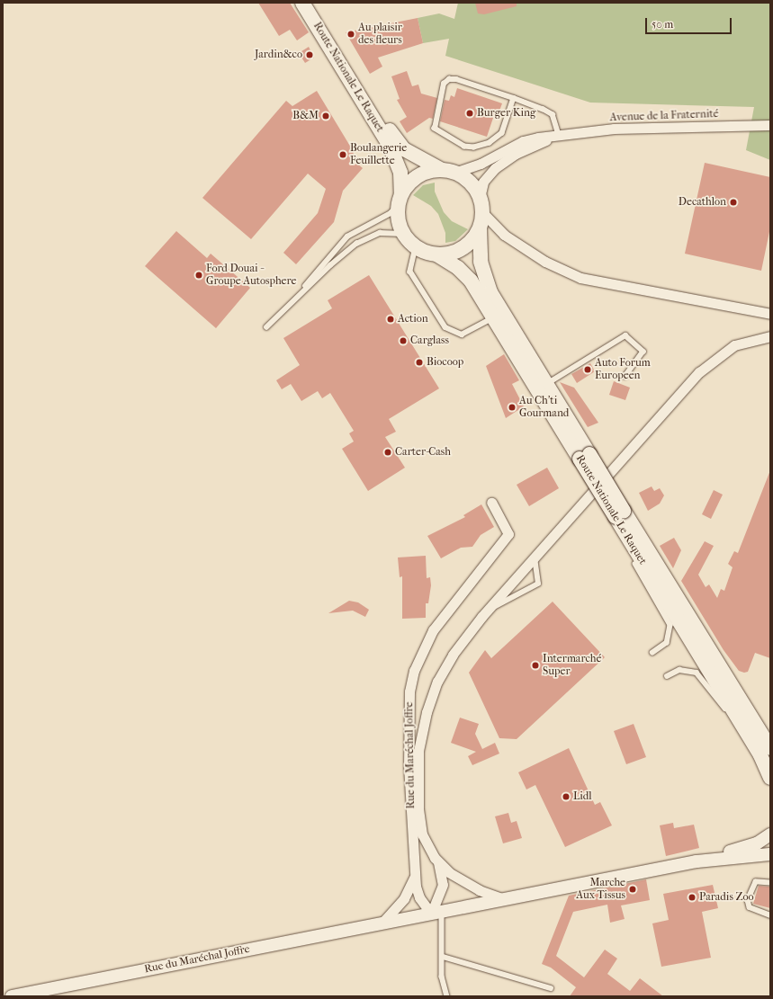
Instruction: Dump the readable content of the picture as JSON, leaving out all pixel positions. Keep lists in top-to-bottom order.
{
  "streets": {
    "main road": ["Route Nationale Le Raquet"],
    "street": ["Avenue de la Fraternité", "Rue du Maréchal Joffre"]
  },
  "crossings": [
    ["Route Nationale Le Raquet", "Avenue de la Fraternité"]
  ],
  "places": [
    "Au plaisir des fleurs",
    "Jardin&co",
    "Burger King",
    "B&M",
    "Boulangerie Feuillette",
    "Decathlon",
    "Ford Douai - Groupe Autosphere",
    "Action",
    "Carglass",
    "Biocoop",
    "Auto Forum Europeen",
    "Au Ch'ti Gourmand",
    "Carter-Cash",
    "Intermarché Super",
    "Lidl",
    "Marche Aux Tissus",
    "Paradis Zoo"
  ],
  "scale_bar": "50 m"
}
